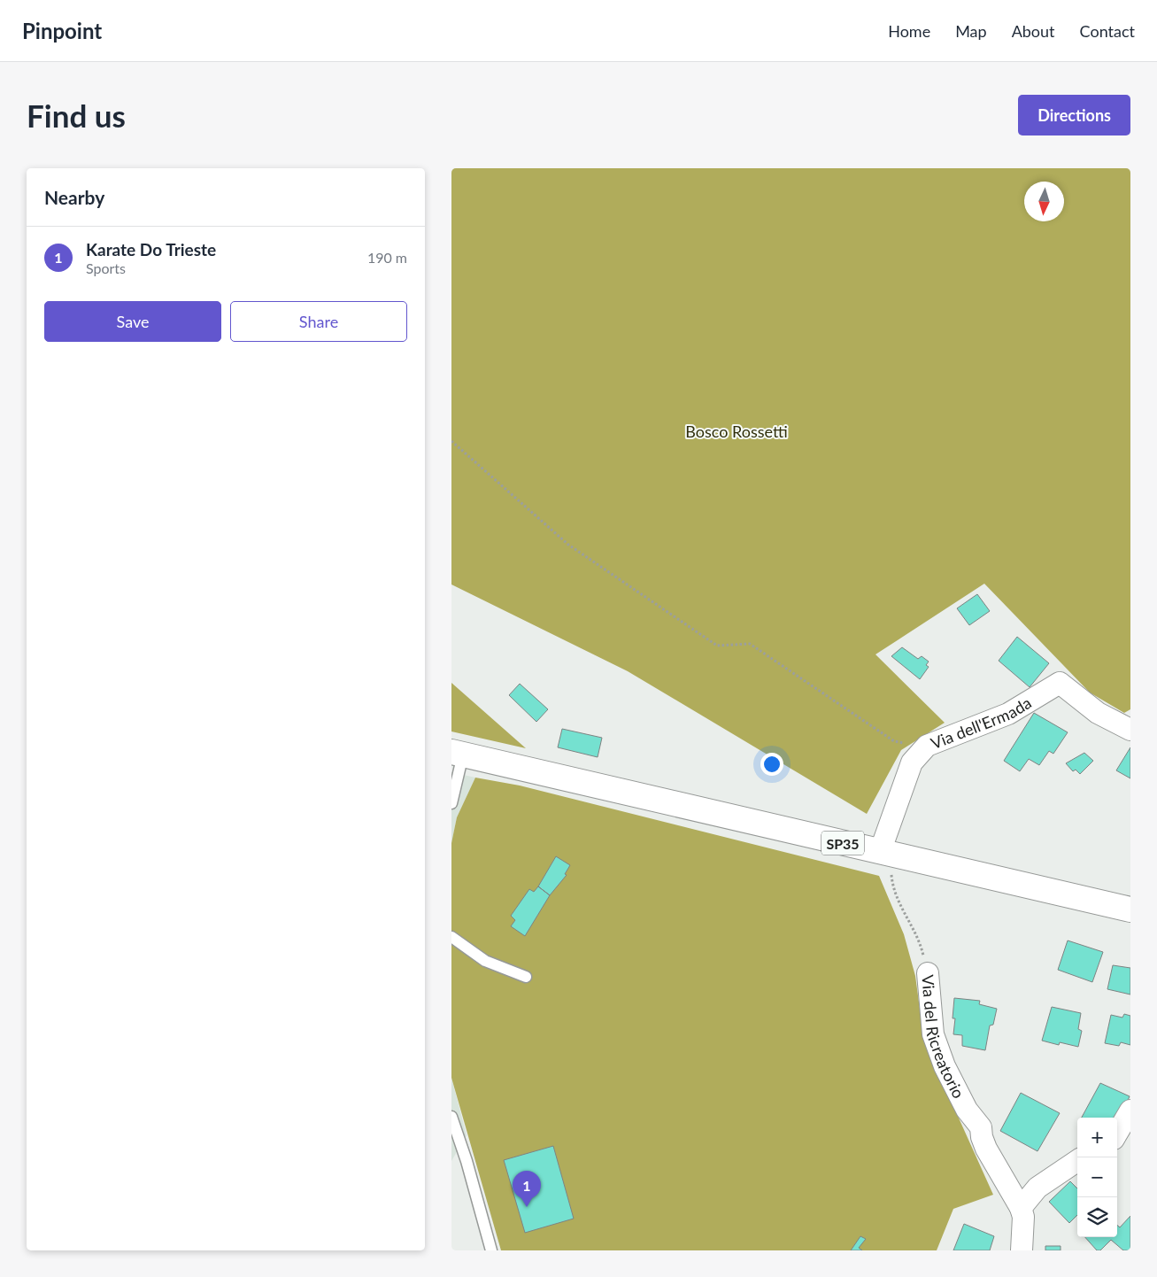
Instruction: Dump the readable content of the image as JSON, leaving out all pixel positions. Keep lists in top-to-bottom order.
{
  "streets": {
    "main road": ["SP35"],
    "street": ["Via dell'Ermada", "Via del Ricreatorio"]
  },
  "crossings": [
    ["Via dell'Ermada", "SP35"],
    ["Via dell'Ermada", "Via del Ricreatorio"],
    ["SP35", "Via del Ricreatorio"]
  ],
  "parks": ["Bosco Rossetti"],
  "north": "bottom",
  "page": {
    "header": "Pinpoint",
    "nav": [
      "Home",
      "Map",
      "About",
      "Contact"
    ],
    "buttons": [
      "Directions",
      ["Save", "Share"]
    ],
    "title": "Find us",
    "heading": "Nearby",
    "list": [
      {
        "mark": "1",
        "name": "Karate Do Trieste",
        "note": "Sports",
        "value": "190 m"
      }
    ],
    "map_buttons": ["+", "−"],
    "pins": "1"
  }
}
